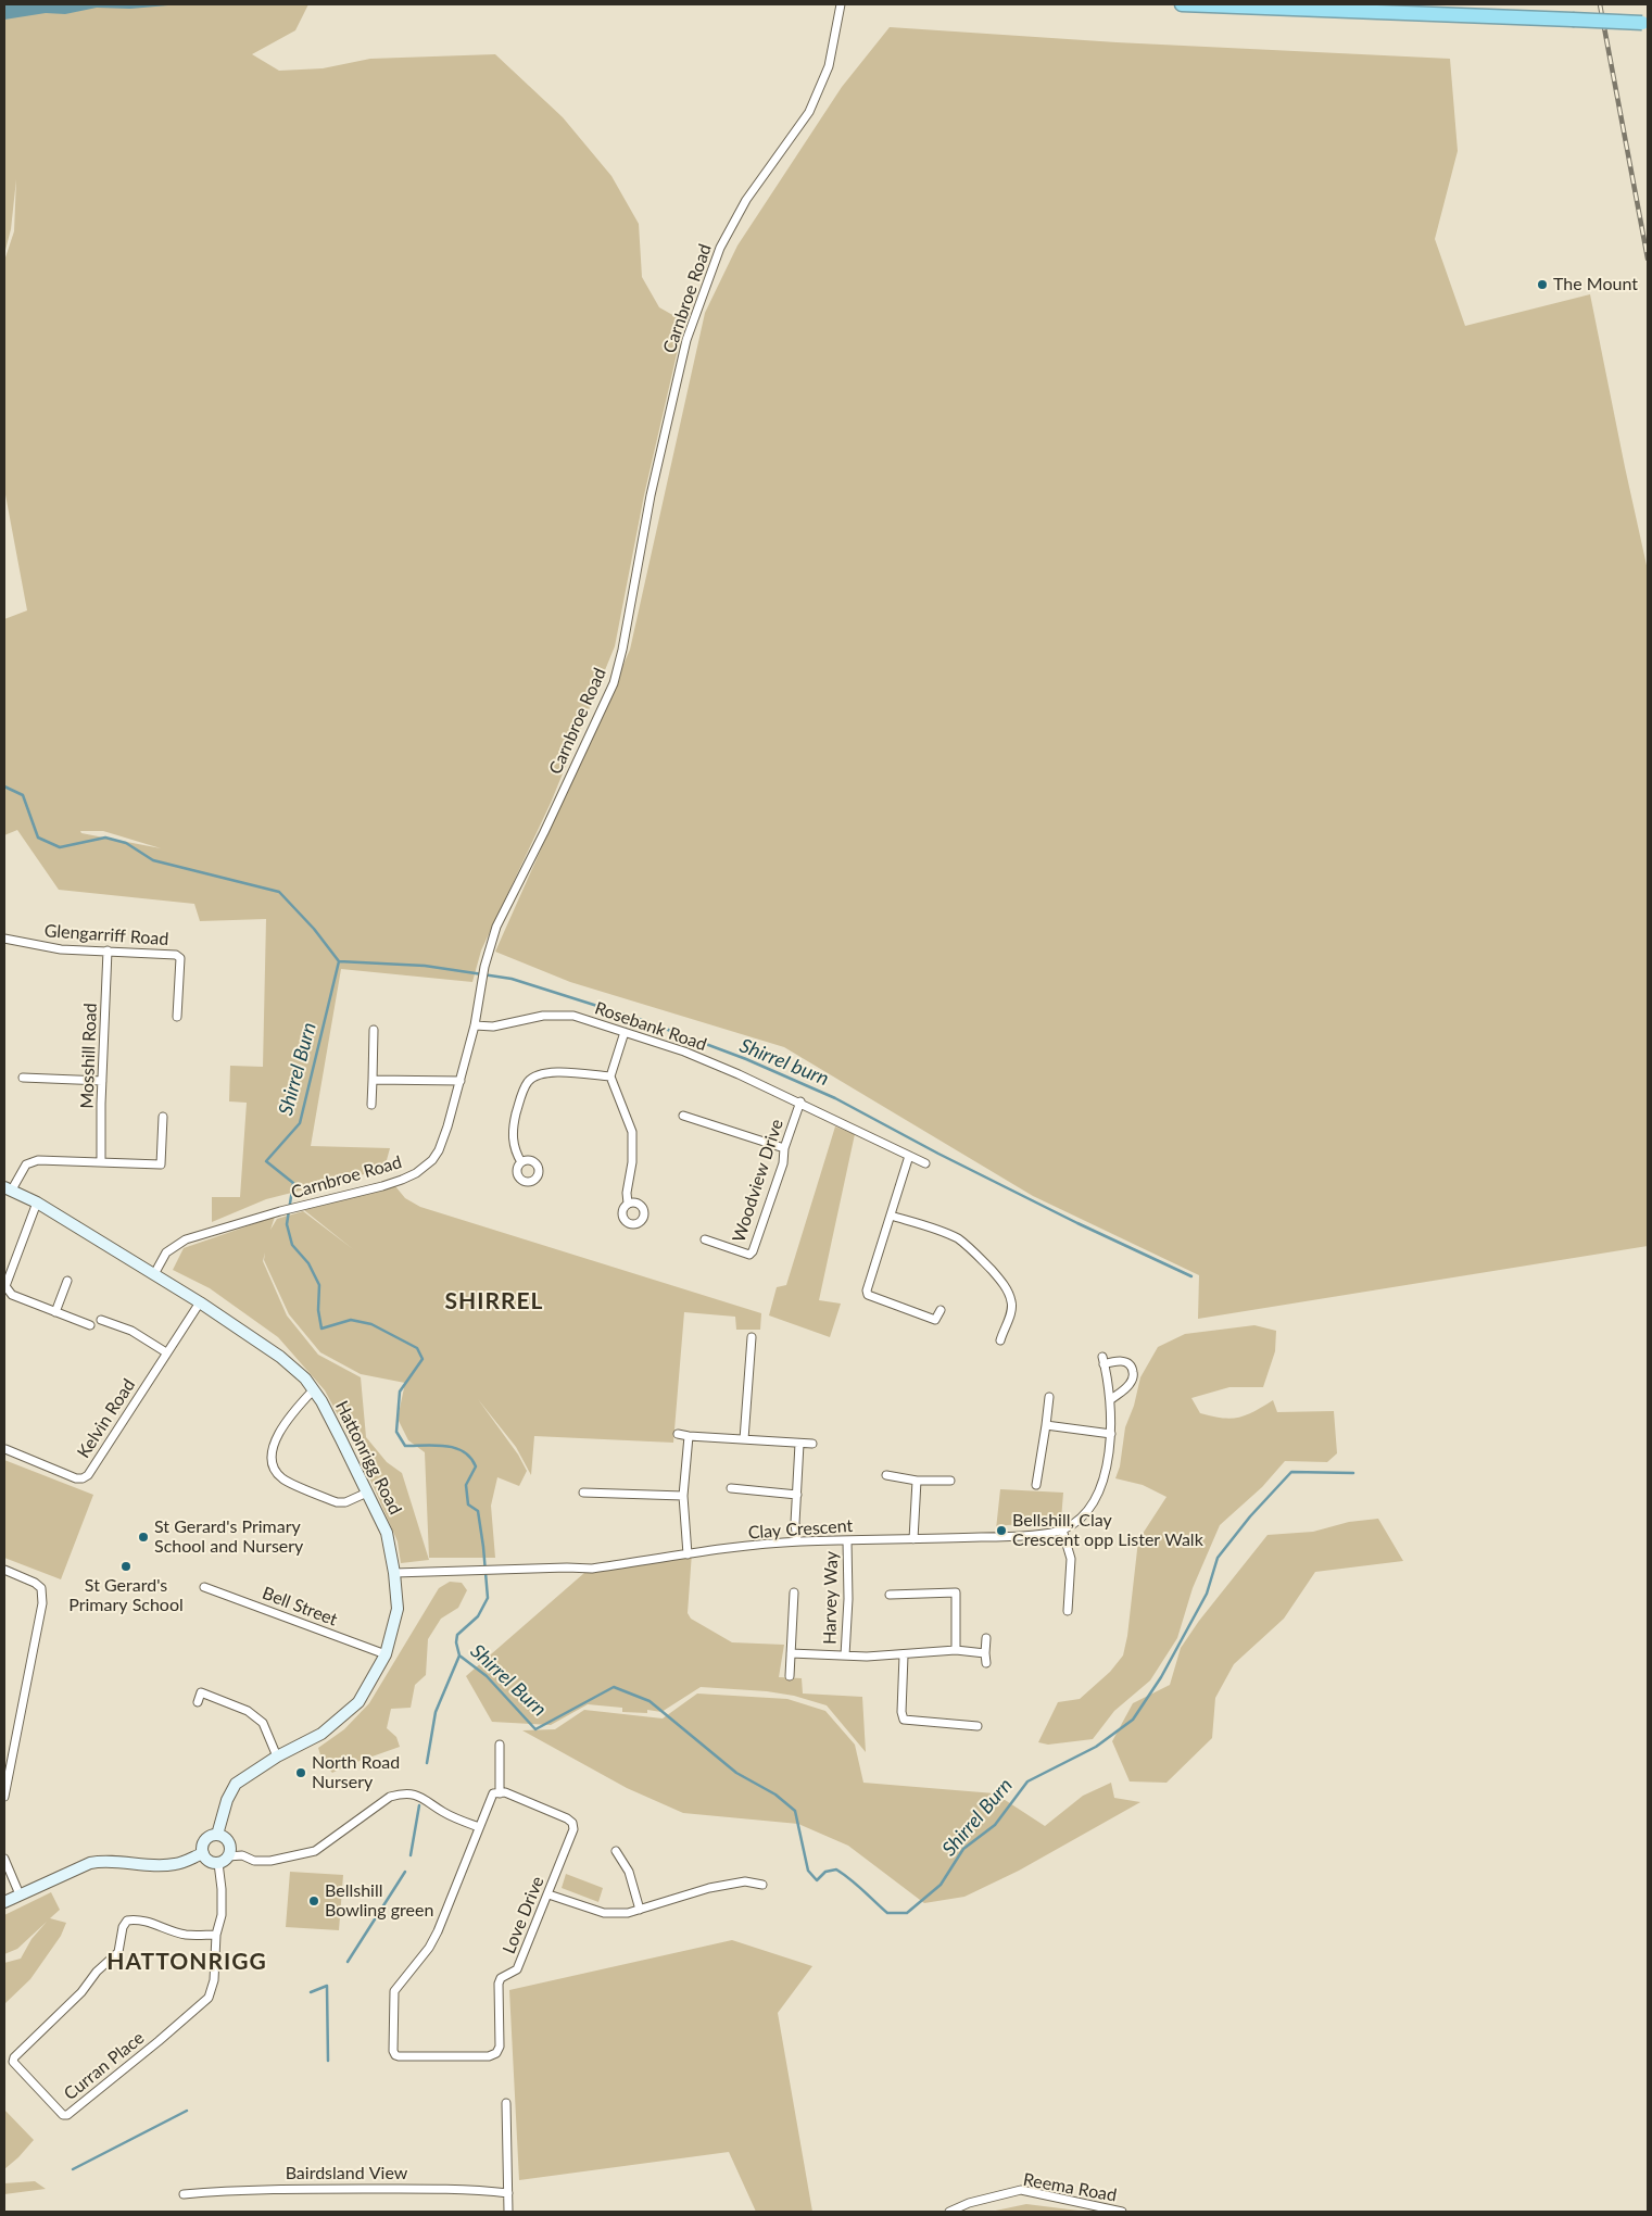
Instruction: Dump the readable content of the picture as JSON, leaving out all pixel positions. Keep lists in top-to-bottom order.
{
  "streets": {
    "street": [
      "Carnbroe Road",
      "Glengarriff Road",
      "Rosebank Road",
      "Mosshill Road",
      "Woodview Drive",
      "Kelvin Road",
      "Hattonrigg Road",
      "Clay Crescent",
      "Harvey Way",
      "Bell Street",
      "Love Drive",
      "Curran Place",
      "Bairdsland View",
      "Reema Road"
    ]
  },
  "crossings": [
    ["Carnbroe Road", "Rosebank Road"],
    ["Carnbroe Road", "Hattonrigg Road"],
    ["Glengarriff Road", "Mosshill Road"],
    ["Rosebank Road", "Woodview Drive"],
    ["Kelvin Road", "Hattonrigg Road"],
    ["Hattonrigg Road", "Clay Crescent"],
    ["Hattonrigg Road", "Bell Street"],
    ["Hattonrigg Road", "Curran Place"],
    ["Clay Crescent", "Harvey Way"]
  ],
  "districts": ["SHIRREL", "HATTONRIGG"],
  "water": ["Shirrel burn", "Shirrel Burn"],
  "places": [
    "The Mount",
    "Bellshill, Clay Crescent opp Lister Walk",
    "St Gerard's Primary School and Nursery",
    "St Gerard's Primary School",
    "North Road Nursery",
    "Bellshill Bowling green"
  ]
}
